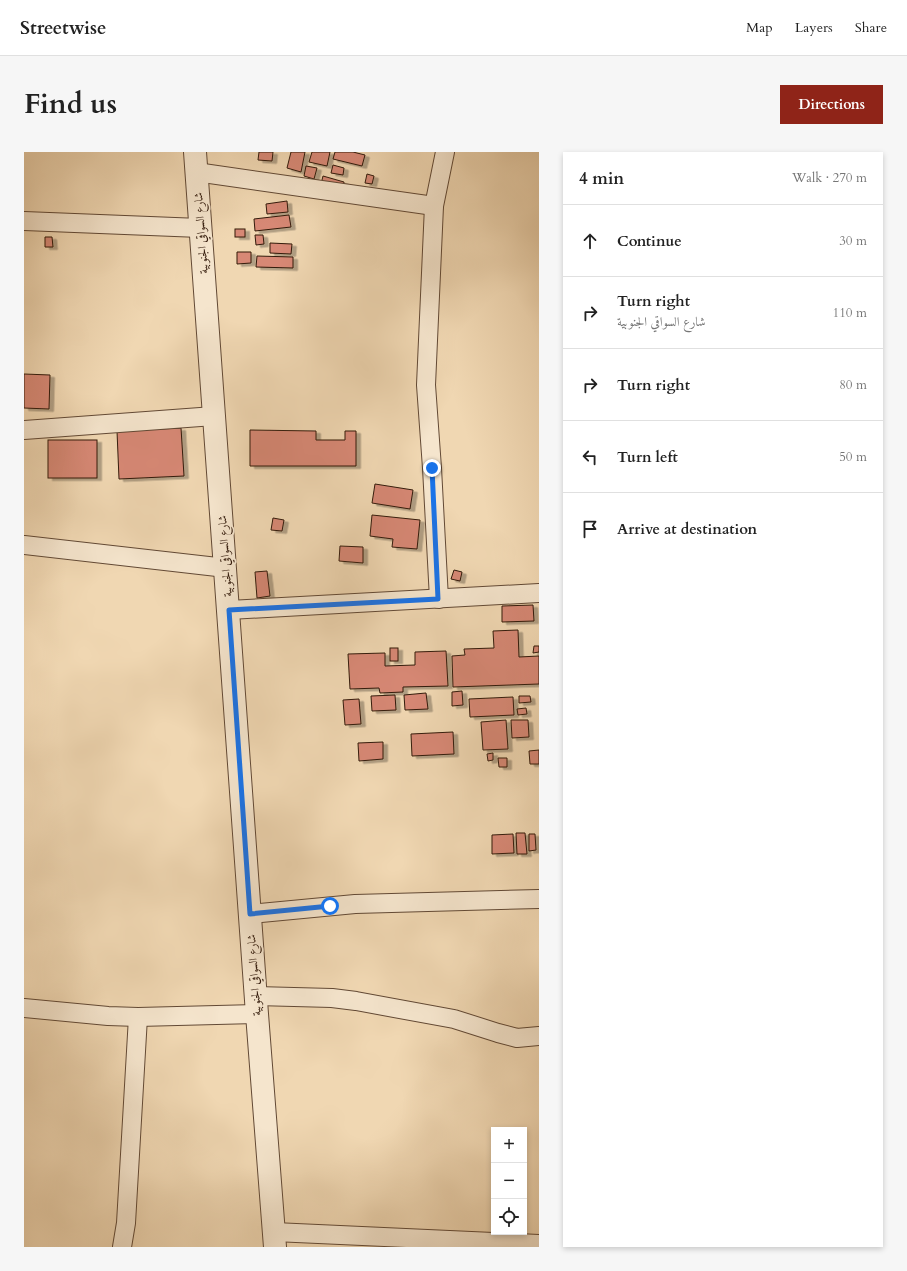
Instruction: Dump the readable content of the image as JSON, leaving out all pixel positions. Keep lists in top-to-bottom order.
{
  "streets": {
    "street": ["شارع السواقي الجنوبية"]
  },
  "page": {
    "header": "Streetwise",
    "nav": ["Map", "Layers", "Share"],
    "title": "Find us",
    "buttons": "Directions",
    "heading": ["4 min", "Walk · 270 m"],
    "list": [
      ["Continue", "30 m"],
      ["Turn right", "شارع السواقي الجنوبية", "110 m"],
      ["Turn right", "80 m"],
      ["Turn left", "50 m"],
      "Arrive at destination"
    ],
    "map_buttons": ["+", "−"]
  }
}
